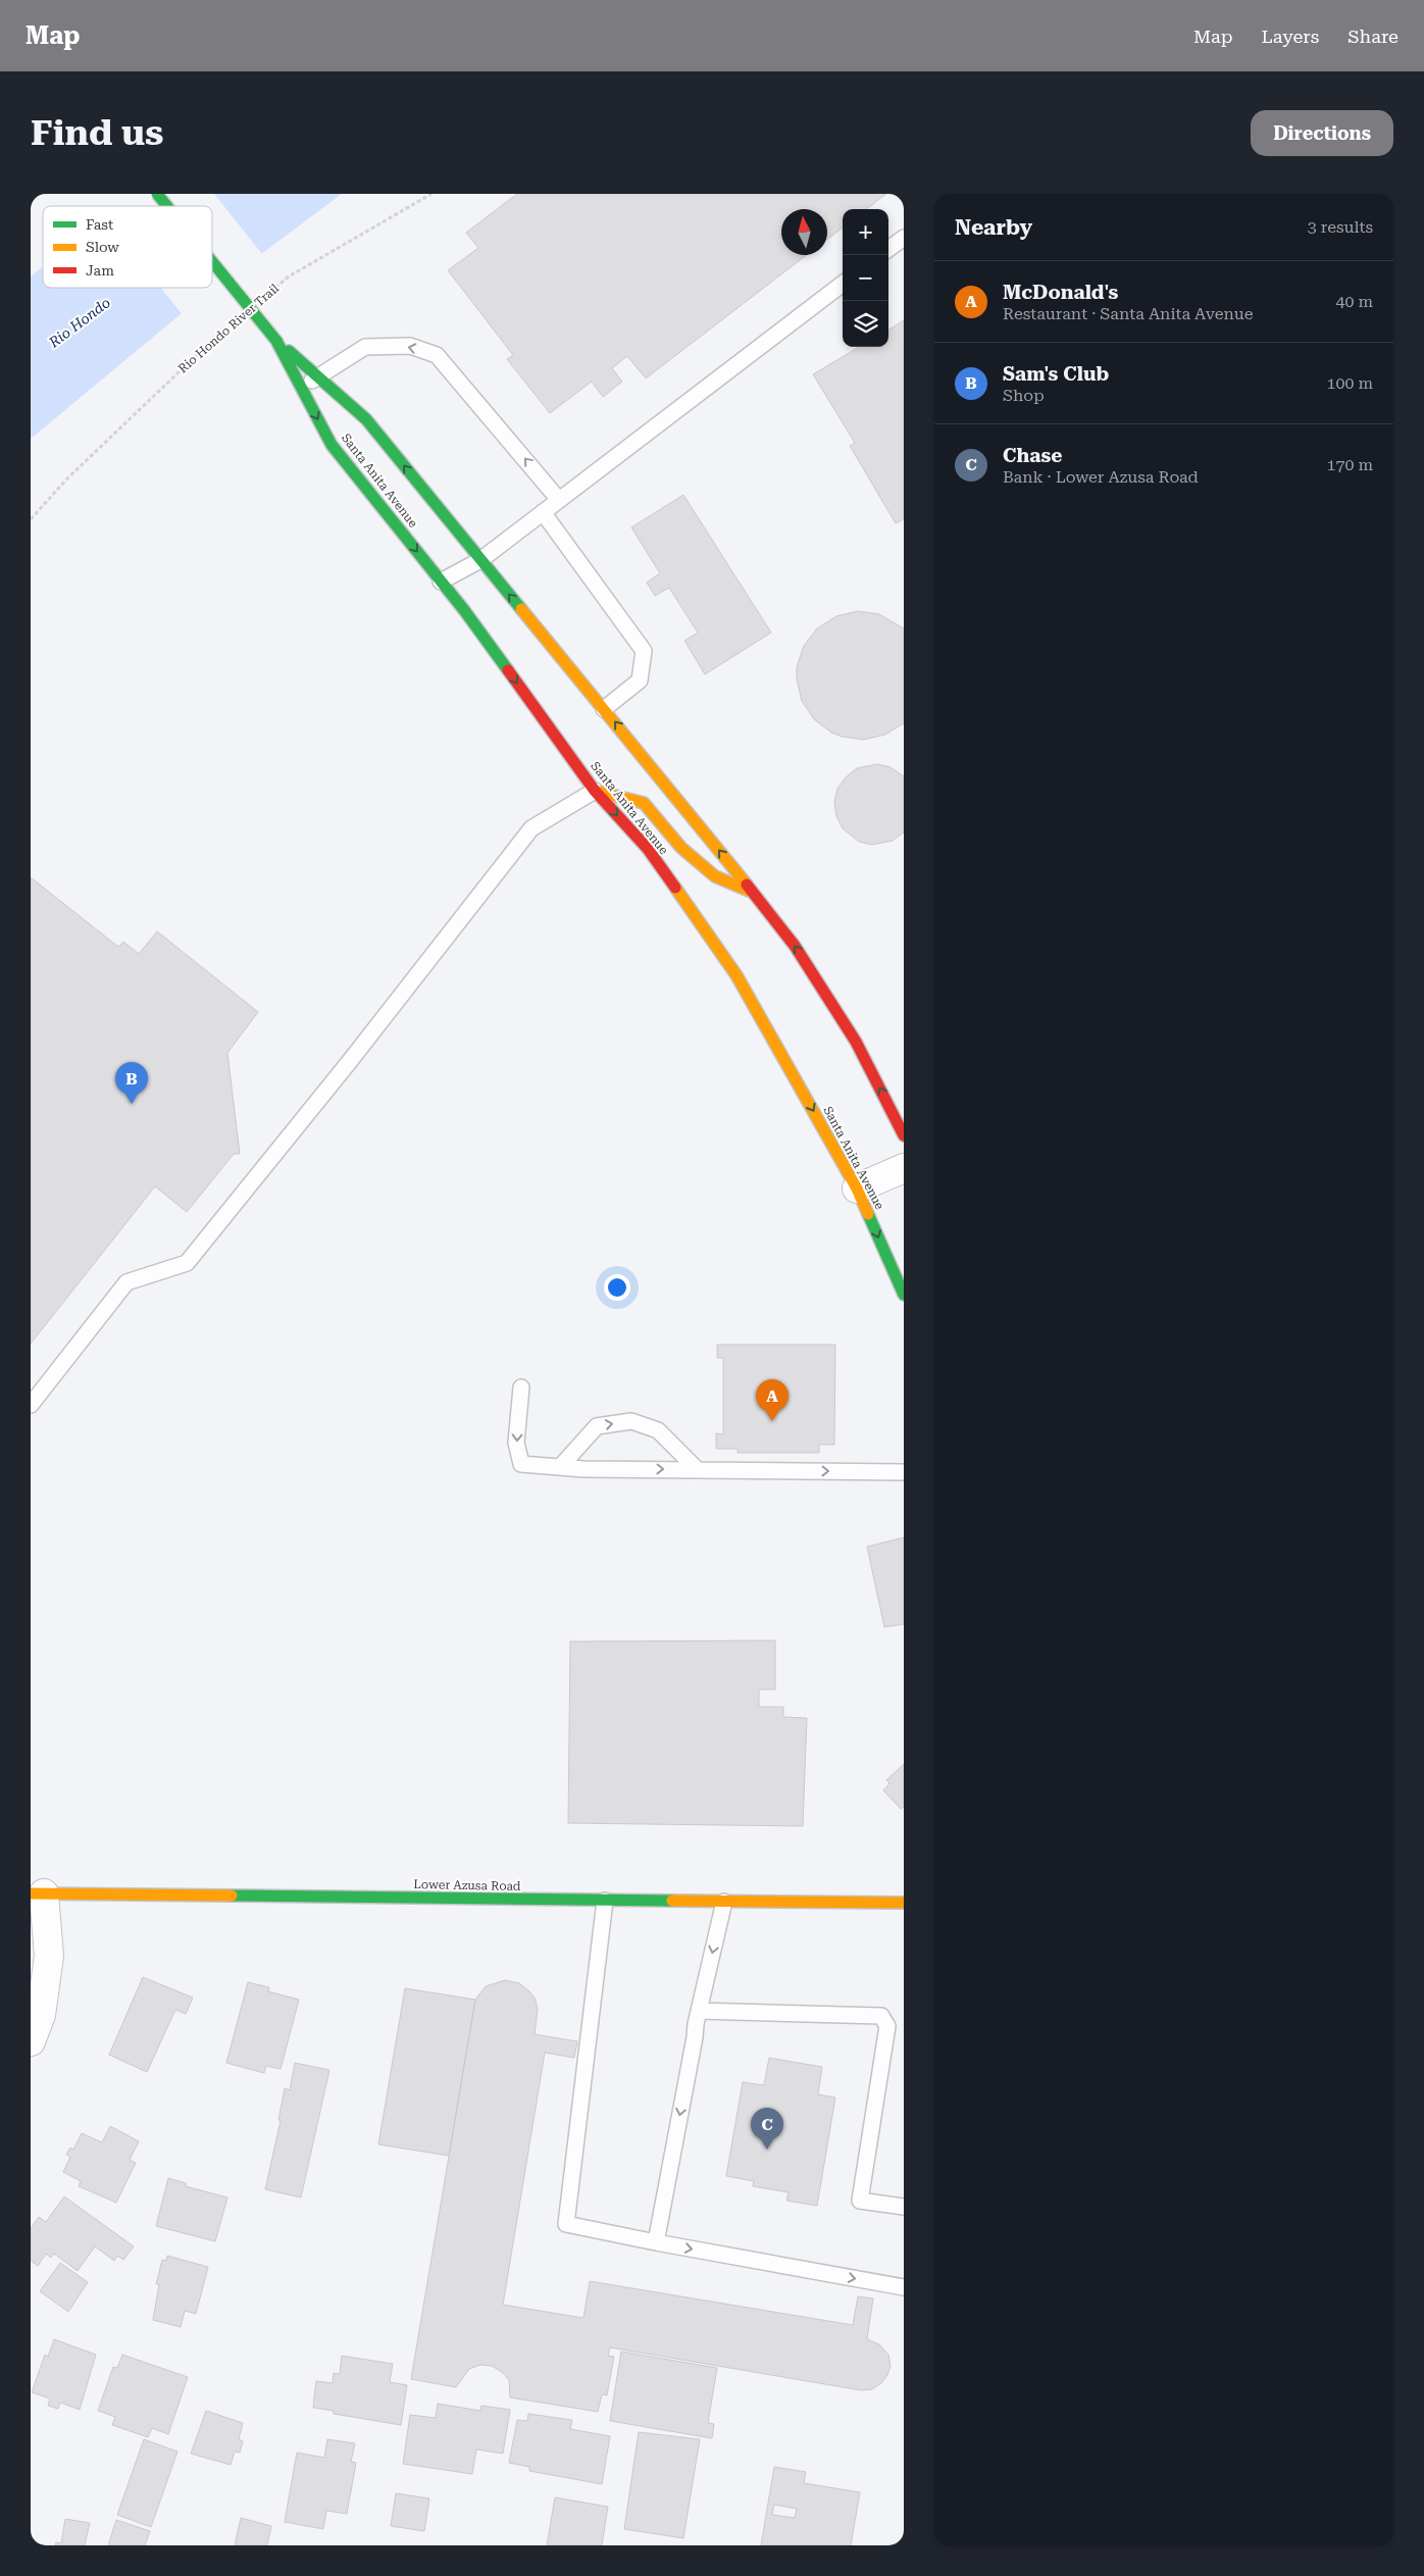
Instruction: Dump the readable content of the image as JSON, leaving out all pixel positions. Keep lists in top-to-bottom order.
{
  "streets": {
    "main road": ["Santa Anita Avenue", "Lower Azusa Road"],
    "path": ["Rio Hondo River Trail"]
  },
  "water": ["Rio Hondo"],
  "legend": ["Fast", "Slow", "Jam"],
  "north": "top",
  "page": {
    "header": "Map",
    "nav": ["Map", "Layers", "Share"],
    "buttons": "Directions",
    "title": "Find us",
    "heading": ["Nearby", "3 results"],
    "map_buttons": ["+", "−"],
    "list": [
      {
        "mark": "A",
        "name": "McDonald's",
        "note": "Restaurant · Santa Anita Avenue",
        "value": "40 m"
      },
      {
        "mark": "B",
        "name": "Sam's Club",
        "note": "Shop",
        "value": "100 m"
      },
      {
        "mark": "C",
        "name": "Chase",
        "note": "Bank · Lower Azusa Road",
        "value": "170 m"
      }
    ],
    "pins": ["B", "A", "C"]
  }
}
